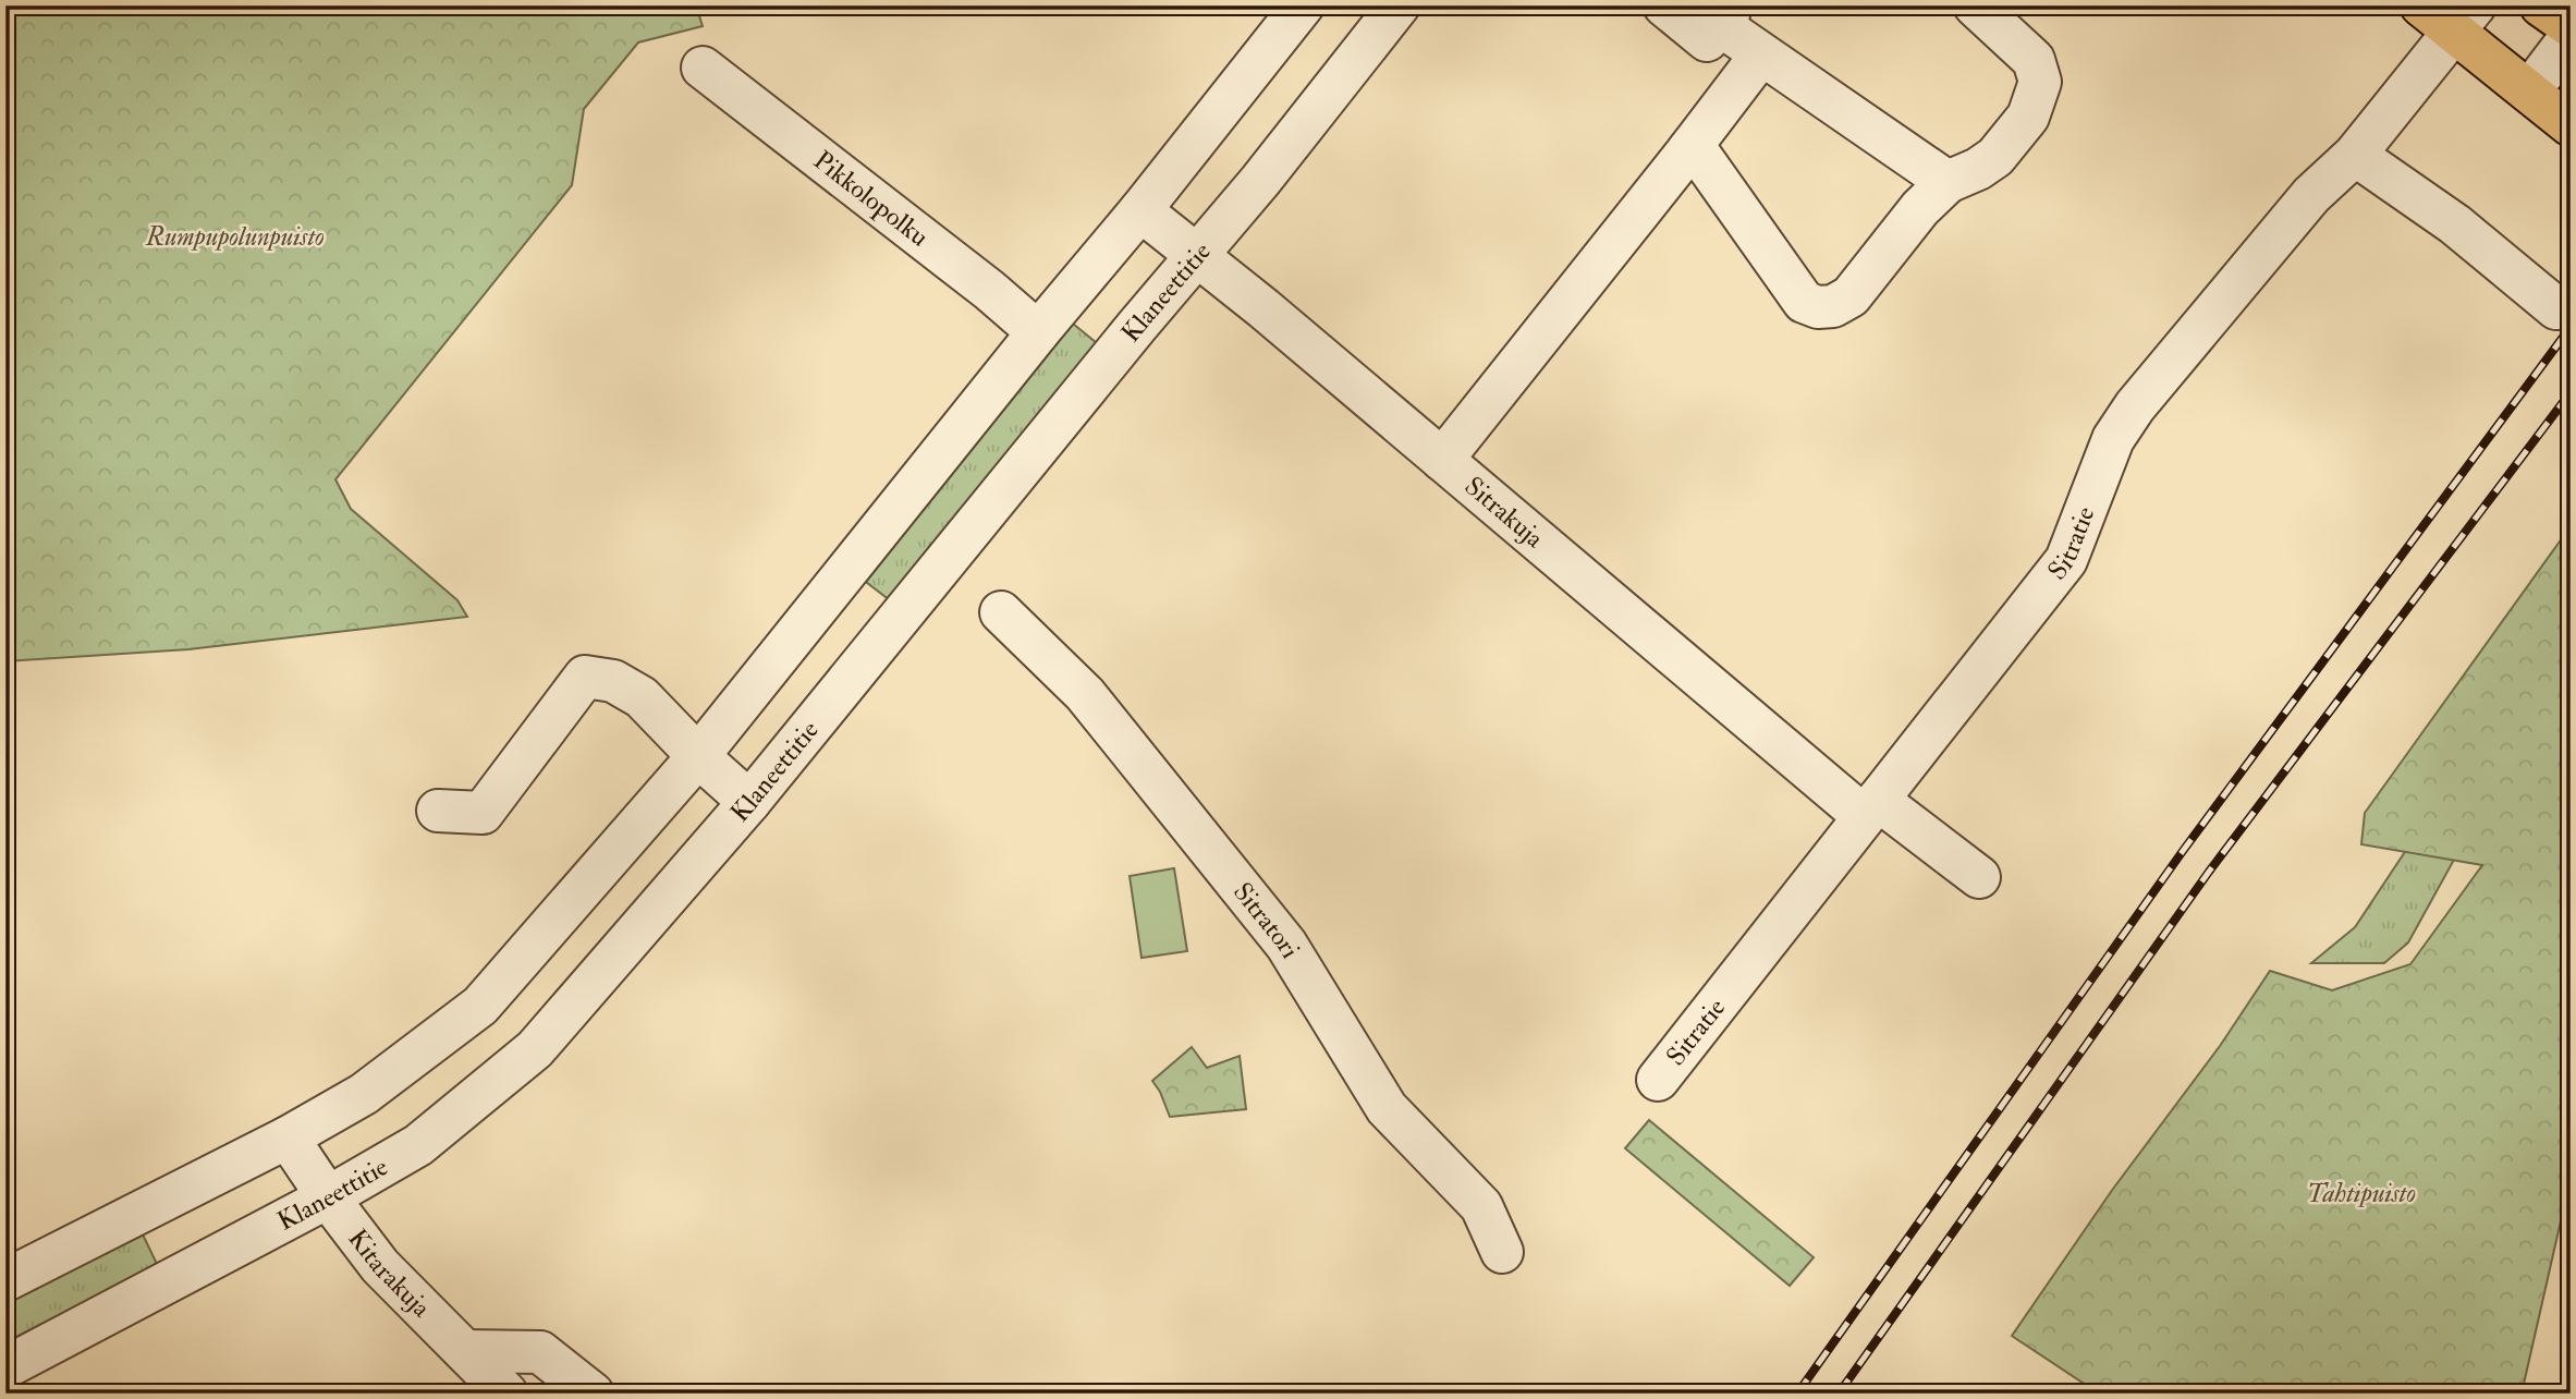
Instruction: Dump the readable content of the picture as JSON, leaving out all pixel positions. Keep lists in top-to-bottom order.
{
  "streets": {
    "street": [
      "Pikkolopolku",
      "Klaneettitie",
      "Sitrakuja",
      "Sitratie",
      "Sitratori",
      "Kitarakuja"
    ]
  },
  "crossings": [
    ["Klaneettitie", "Sitrakuja"],
    ["Klaneettitie", "Kitarakuja"],
    ["Sitrakuja", "Sitratie"]
  ],
  "parks": ["Rumpupolunpuisto", "Tahtipuisto"]
}
